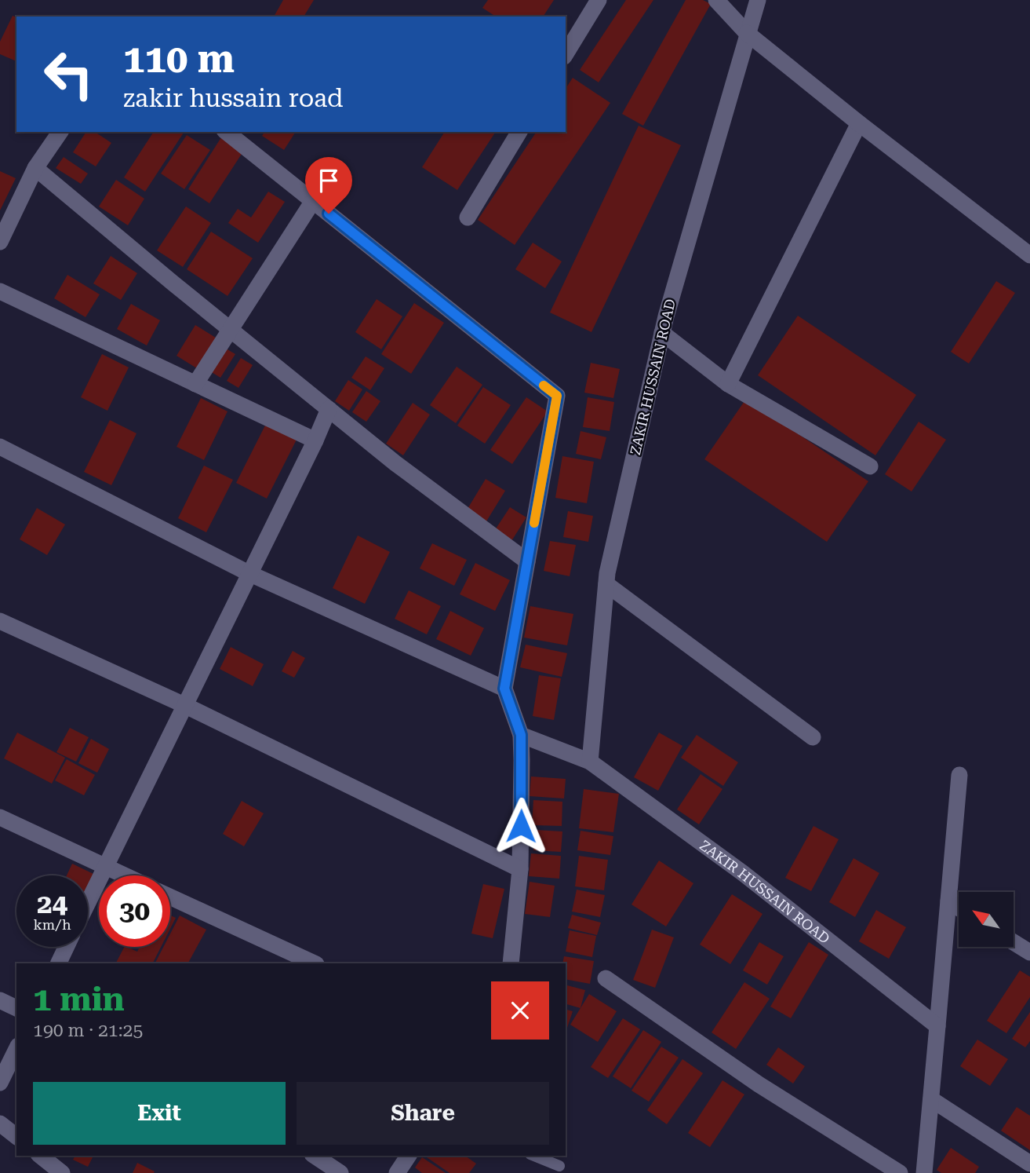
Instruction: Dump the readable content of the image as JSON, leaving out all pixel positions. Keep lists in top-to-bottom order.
{
  "streets": {
    "street": ["ZAKIR HUSSAIN ROAD"]
  },
  "north": "top left",
  "page": {
    "turn": ["110 m", "zakir hussain road"],
    "speed": "24 km/h",
    "limit": "30",
    "heading": ["1 min", "190 m · 21:25"],
    "buttons": ["Exit", "Share"]
  }
}
